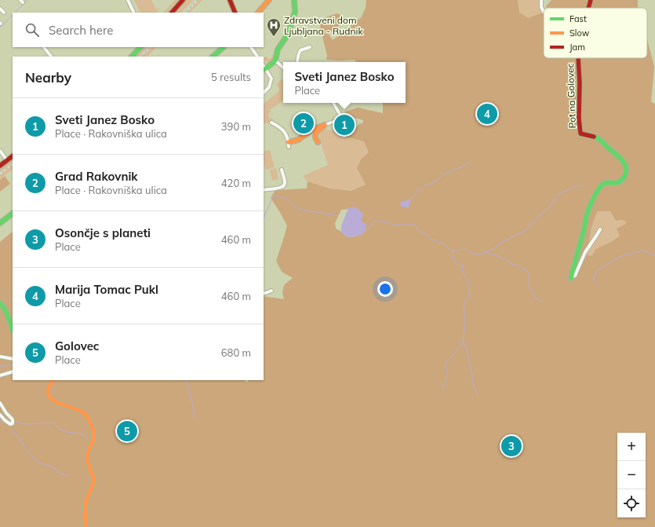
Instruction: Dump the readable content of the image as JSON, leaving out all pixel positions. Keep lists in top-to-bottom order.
{
  "streets": {
    "street": ["Pot na Golovec"]
  },
  "places": {
    "hospital": ["Zdravstveni dom Ljubljana - Rudnik"]
  },
  "legend": ["Fast", "Slow", "Jam"],
  "page": {
    "search": "Search here",
    "heading": ["Nearby", "5 results"],
    "popup": ["Sveti Janez Bosko", "Place"],
    "list": [
      {
        "mark": "1",
        "name": "Sveti Janez Bosko",
        "note": "Place · Rakovniška ulica",
        "value": "390 m"
      },
      {
        "mark": "2",
        "name": "Grad Rakovnik",
        "note": "Place · Rakovniška ulica",
        "value": "420 m"
      },
      {
        "mark": "3",
        "name": "Osončje s planeti",
        "note": "Place",
        "value": "460 m"
      },
      {
        "mark": "4",
        "name": "Marija Tomac Pukl",
        "note": "Place",
        "value": "460 m"
      },
      {
        "mark": "5",
        "name": "Golovec",
        "note": "Place",
        "value": "680 m"
      }
    ],
    "pins": [
      "4",
      "2",
      "1",
      "5",
      "3"
    ],
    "map_buttons": ["+", "−"]
  }
}
